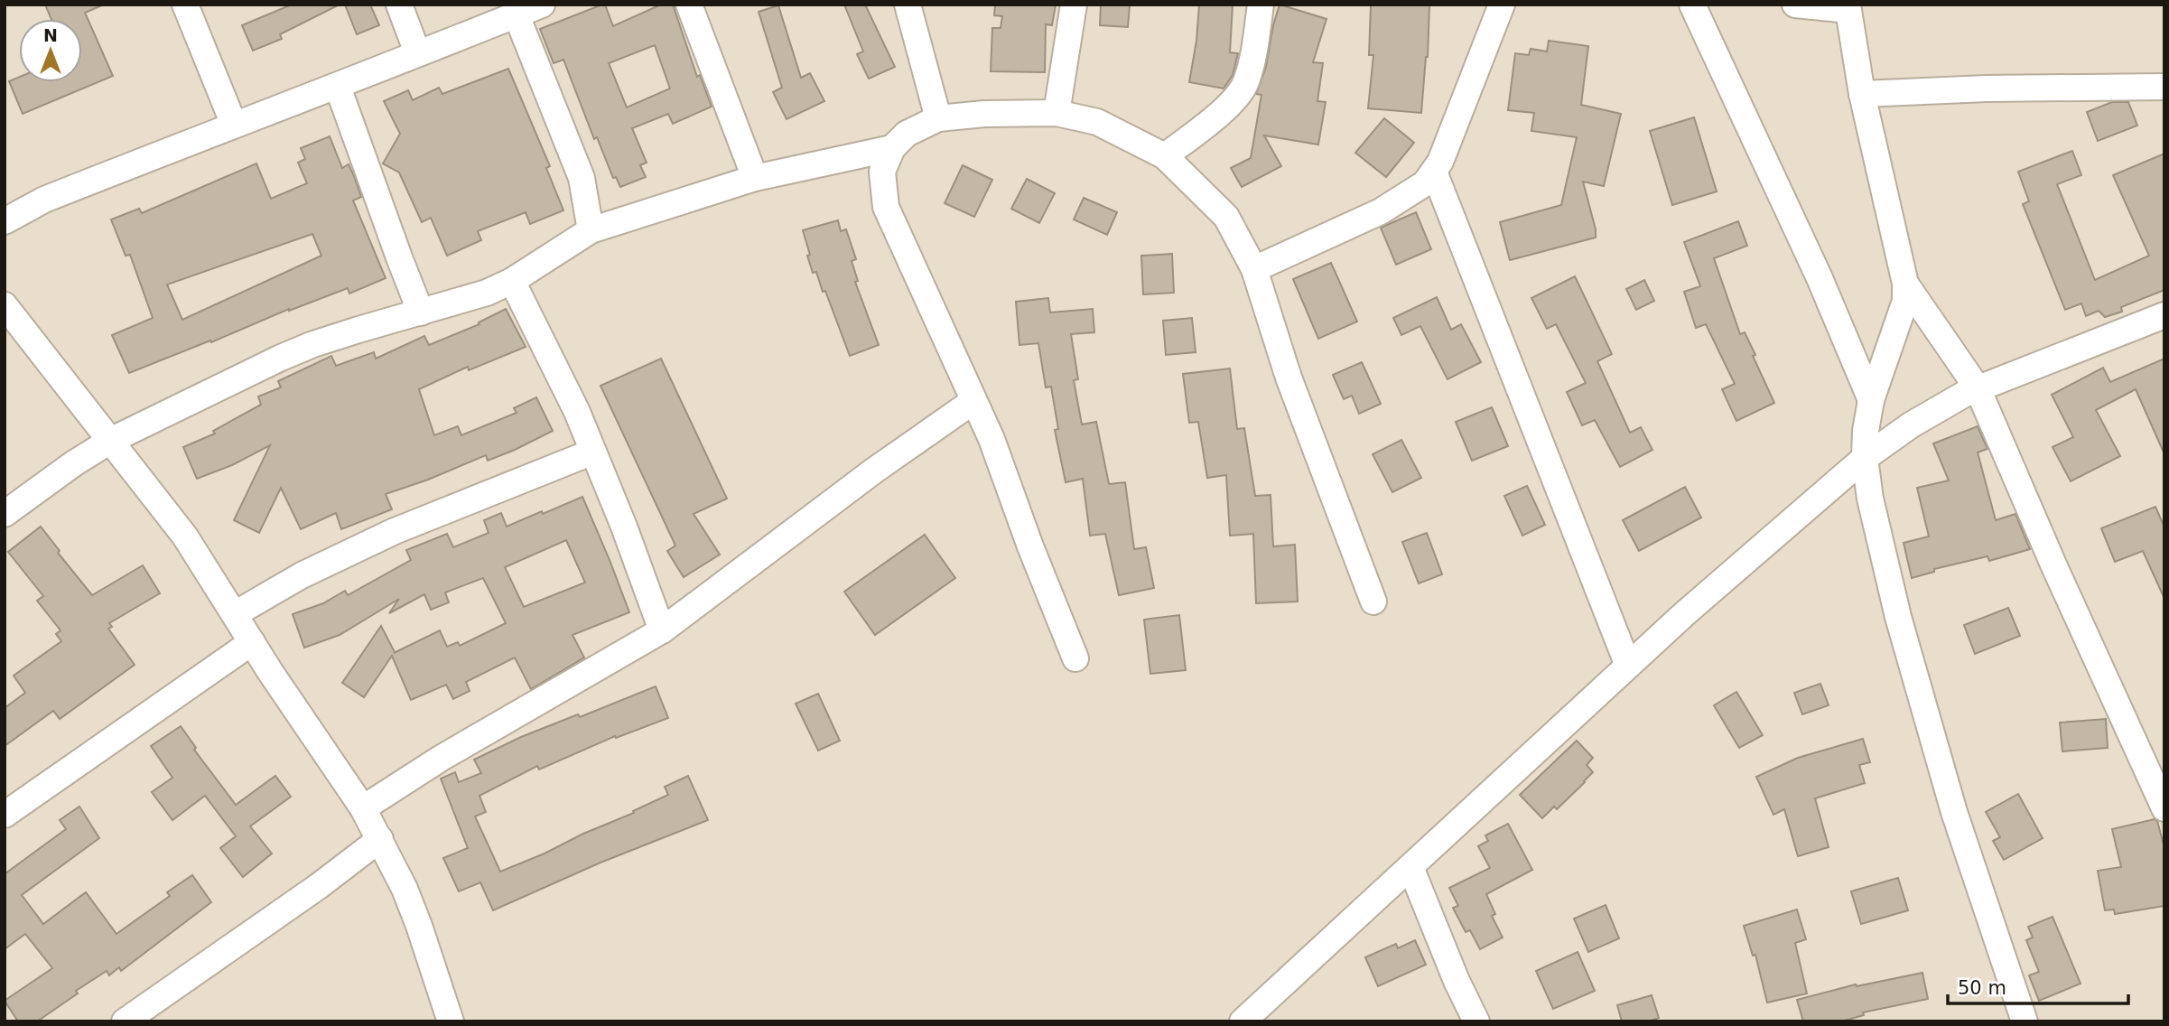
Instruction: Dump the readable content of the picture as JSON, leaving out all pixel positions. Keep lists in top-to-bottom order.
{
  "scale_bar": "50 m",
  "north": "top"
}
